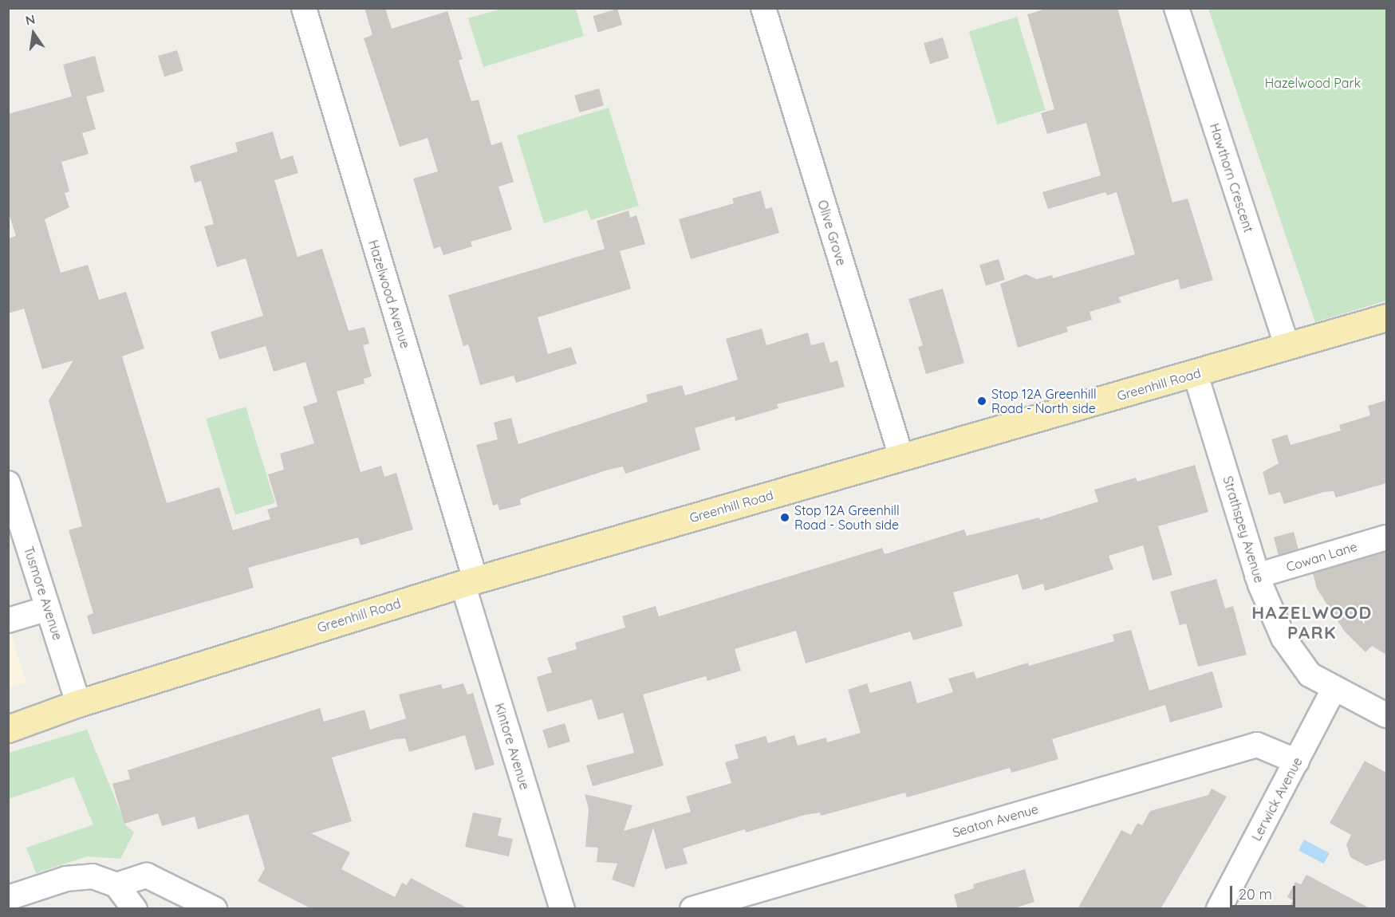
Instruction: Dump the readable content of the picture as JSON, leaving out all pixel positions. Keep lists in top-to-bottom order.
{
  "streets": {
    "main road": ["Greenhill Road"],
    "street": [
      "Hawthorn Crescent",
      "Olive Grove",
      "Hazelwood Avenue",
      "Strathspey Avenue",
      "Cowan Lane",
      "Tusmore Avenue",
      "Kintore Avenue",
      "Lerwick Avenue",
      "Seaton Avenue"
    ]
  },
  "crossings": [
    ["Hawthorn Crescent", "Greenhill Road"],
    ["Olive Grove", "Greenhill Road"],
    ["Hazelwood Avenue", "Greenhill Road"],
    ["Hazelwood Avenue", "Kintore Avenue"],
    ["Greenhill Road", "Strathspey Avenue"],
    ["Greenhill Road", "Tusmore Avenue"],
    ["Greenhill Road", "Kintore Avenue"],
    ["Strathspey Avenue", "Cowan Lane"],
    ["Strathspey Avenue", "Lerwick Avenue"],
    ["Lerwick Avenue", "Seaton Avenue"]
  ],
  "districts": ["HAZELWOOD PARK"],
  "parks": ["Hazelwood Park"],
  "places": ["Stop 12A Greenhill Road - North side", "Stop 12A Greenhill Road - South side"],
  "scale_bar": "20 m",
  "north": "top"
}
